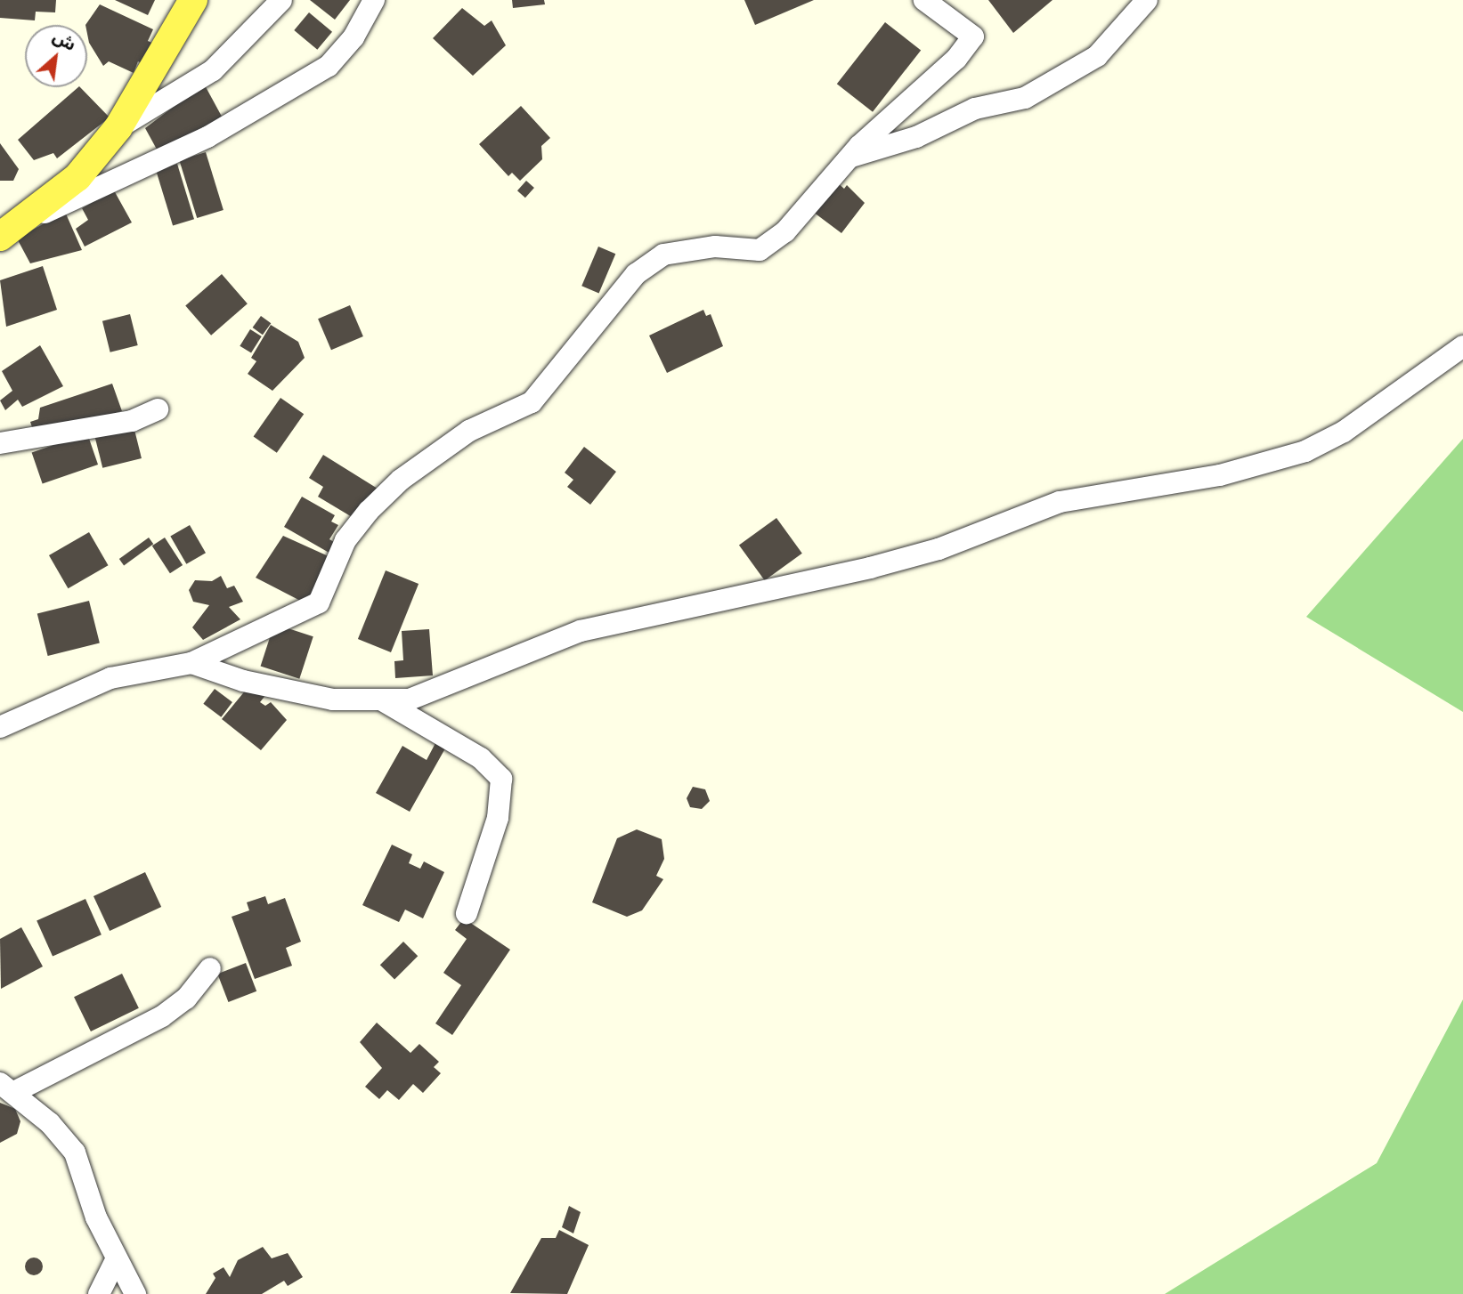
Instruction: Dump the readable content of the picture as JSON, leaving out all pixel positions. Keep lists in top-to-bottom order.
{
  "north": "top right"
}
